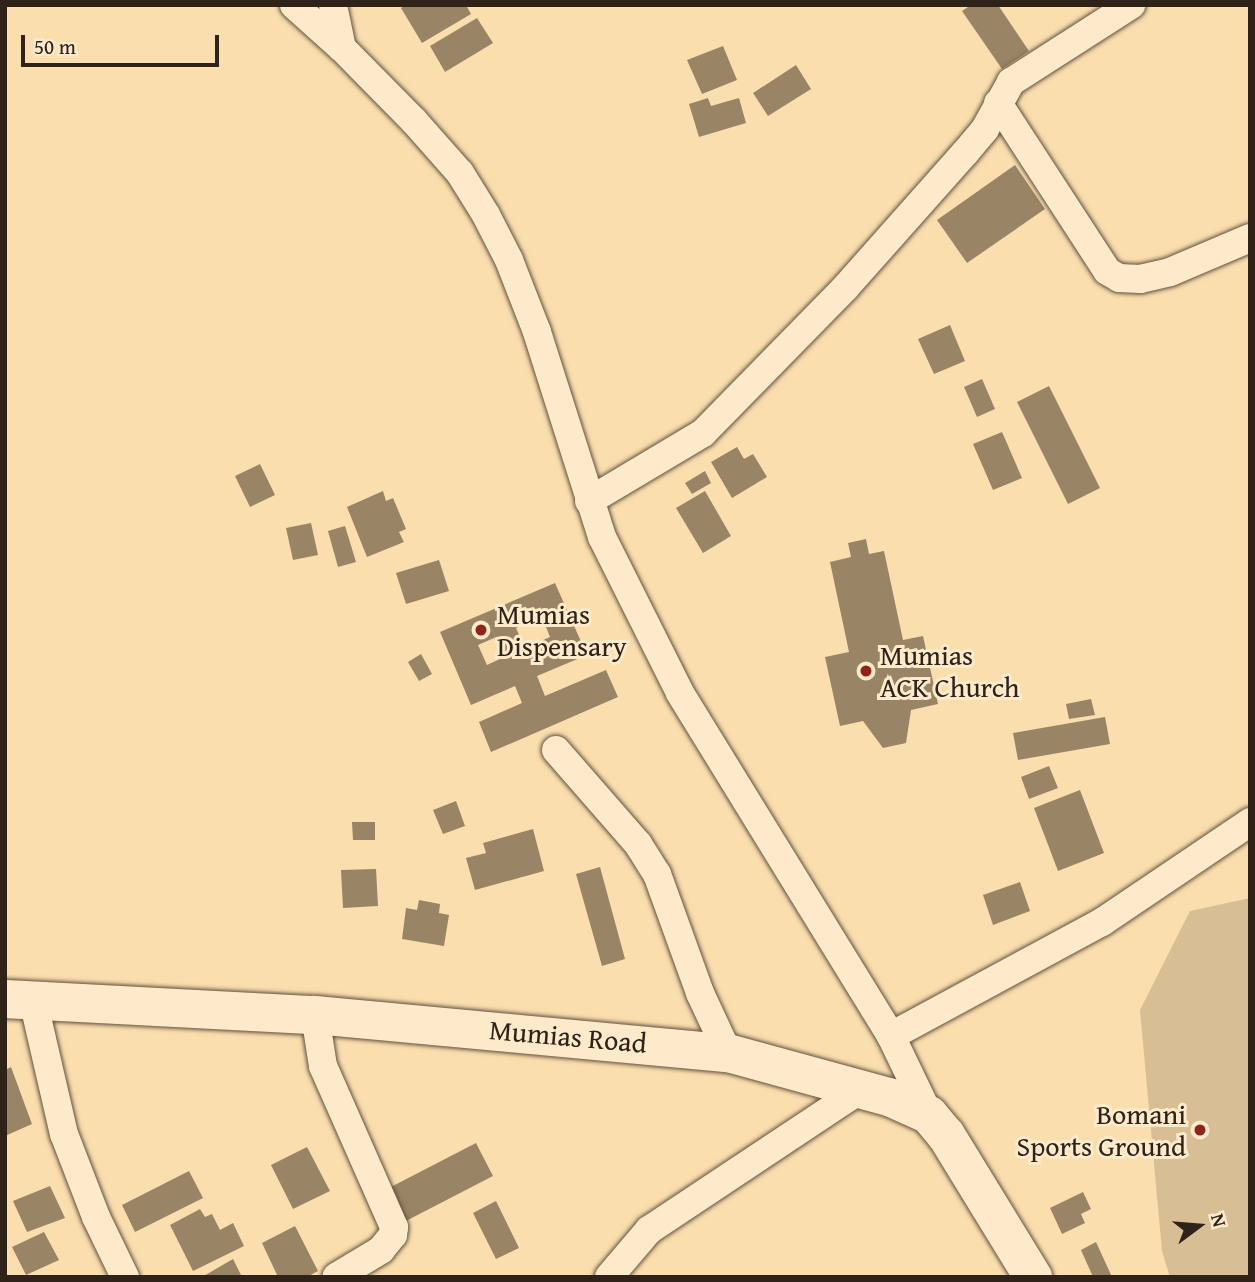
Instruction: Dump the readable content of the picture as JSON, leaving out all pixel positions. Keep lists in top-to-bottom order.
{
  "streets": {
    "street": ["Mumias Road"]
  },
  "places": ["Mumias Dispensary", "Mumias ACK Church", "Bomani Sports Ground"],
  "scale_bar": "50 m",
  "north": "right"
}
